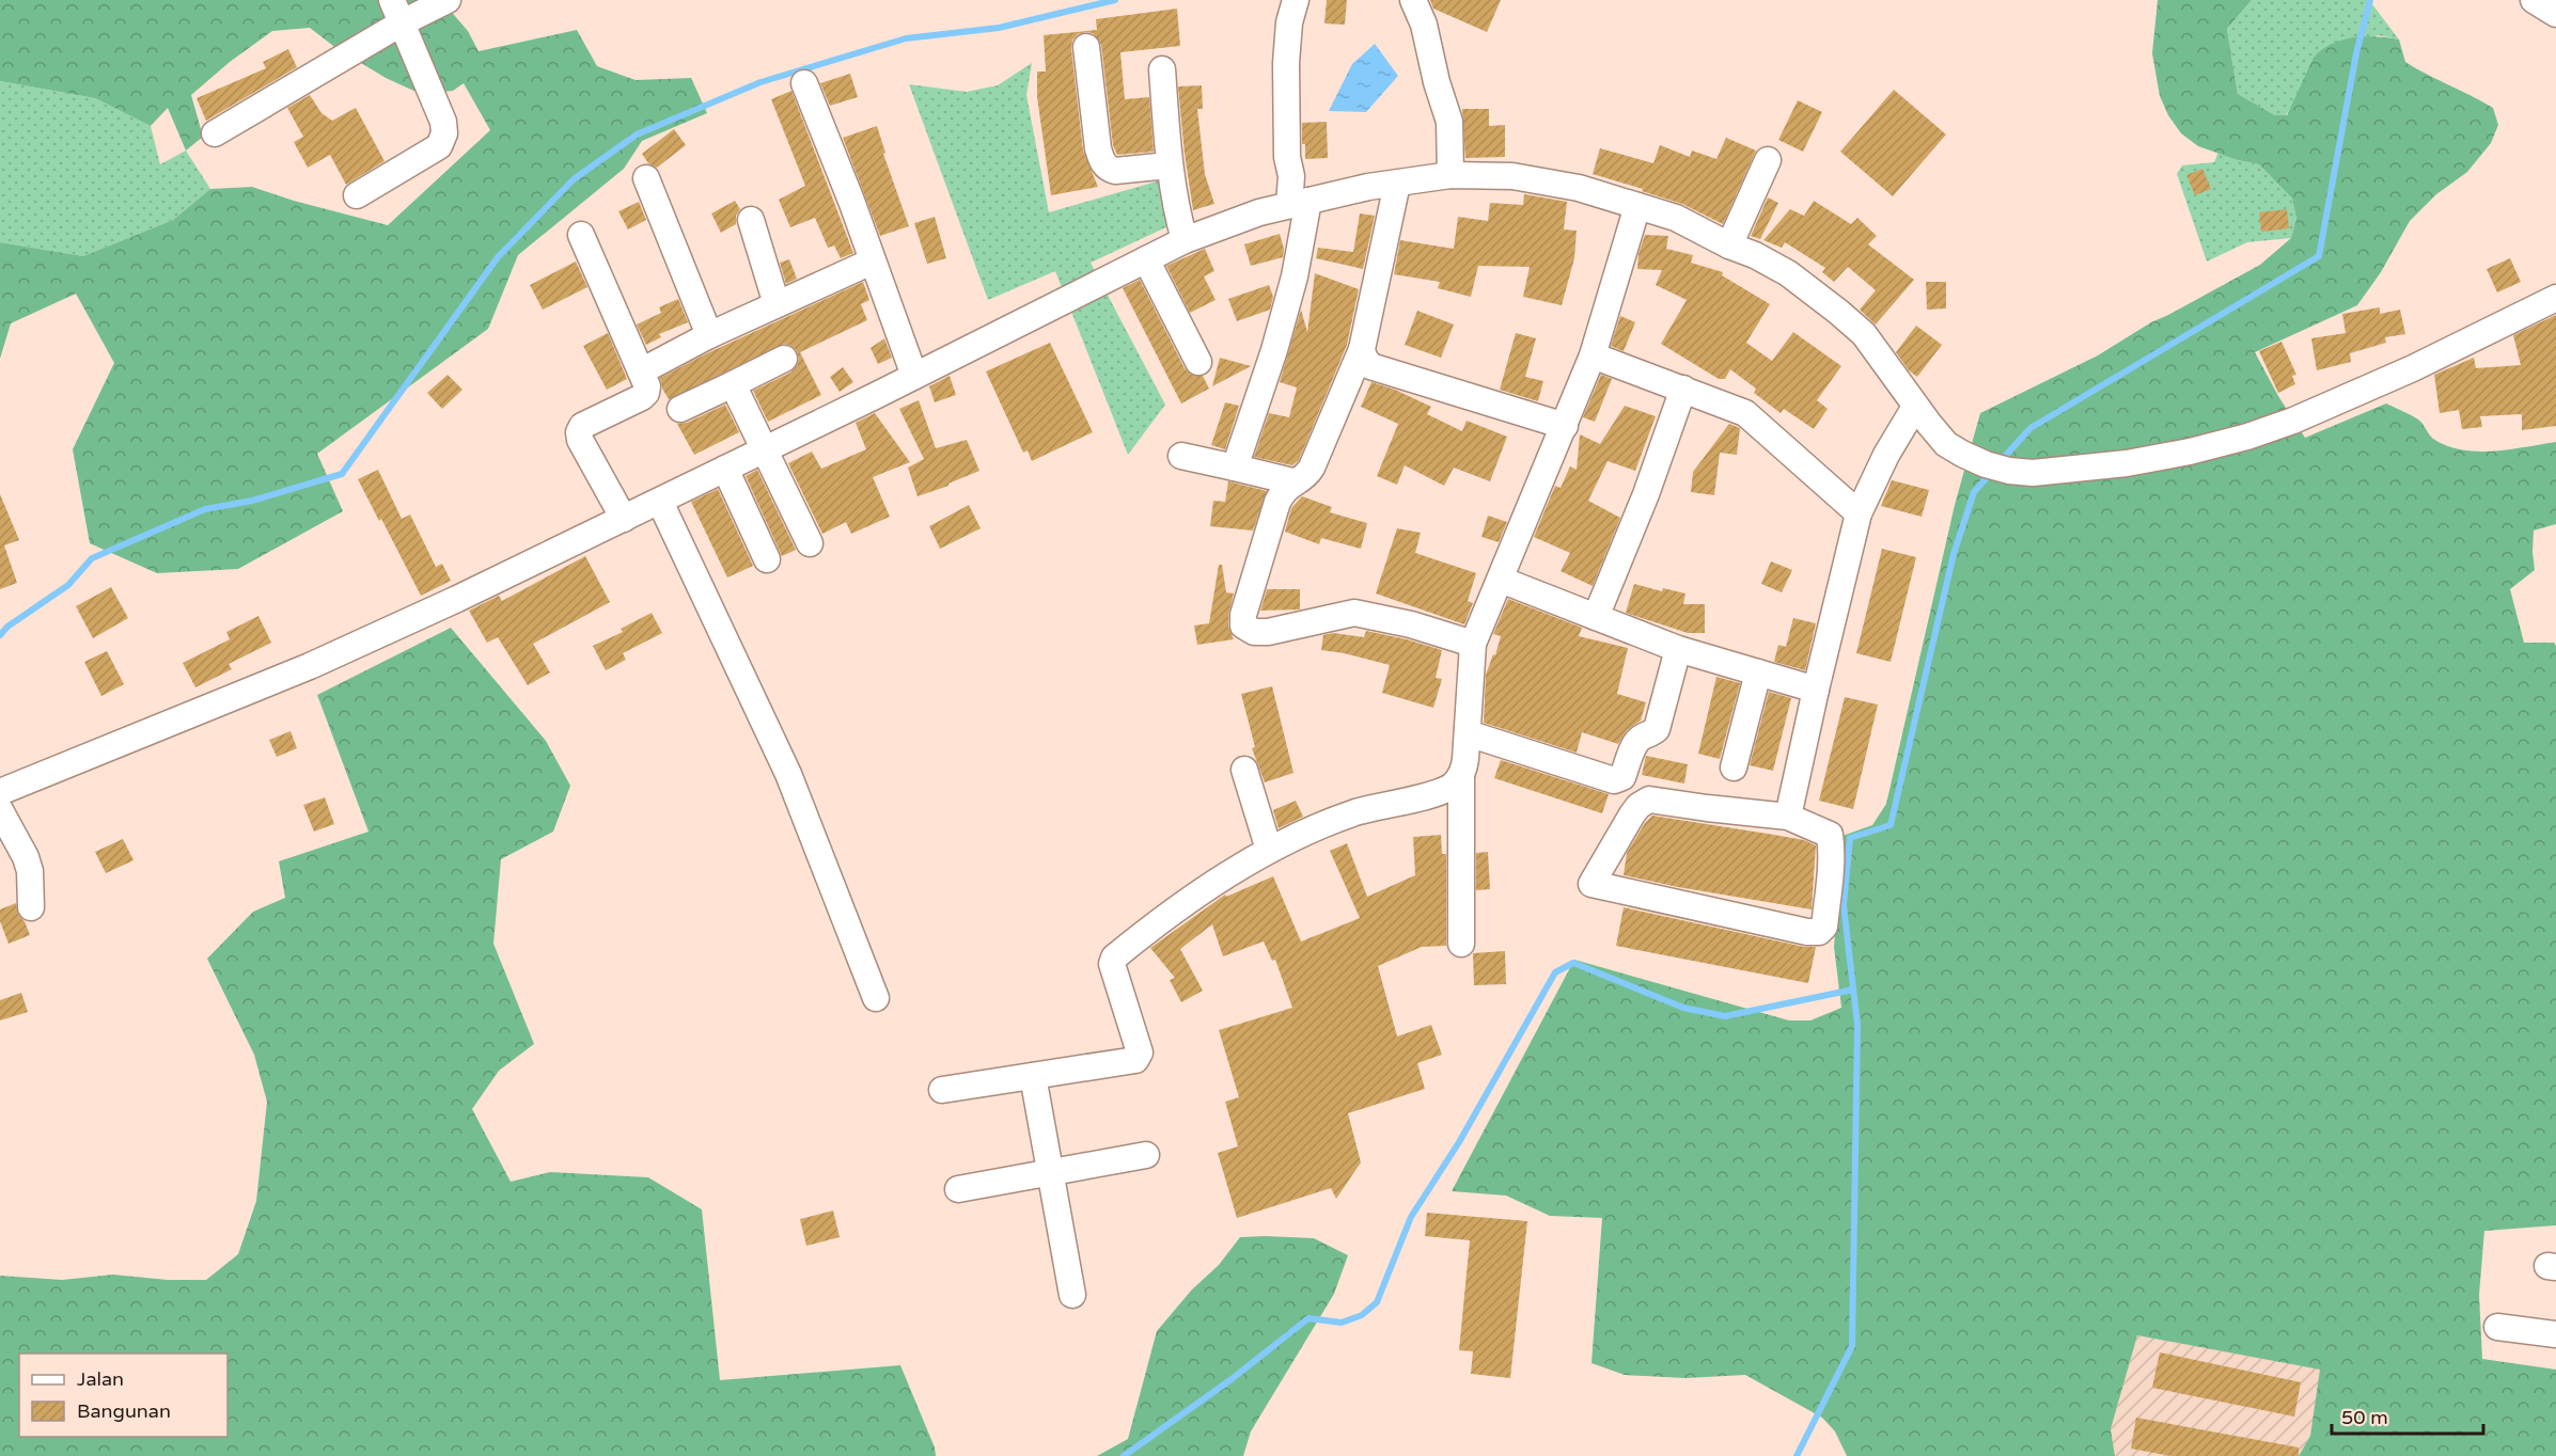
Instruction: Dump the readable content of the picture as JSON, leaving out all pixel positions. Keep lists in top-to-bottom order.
{
  "legend": ["Jalan", "Bangunan"],
  "scale_bar": "50 m"
}
